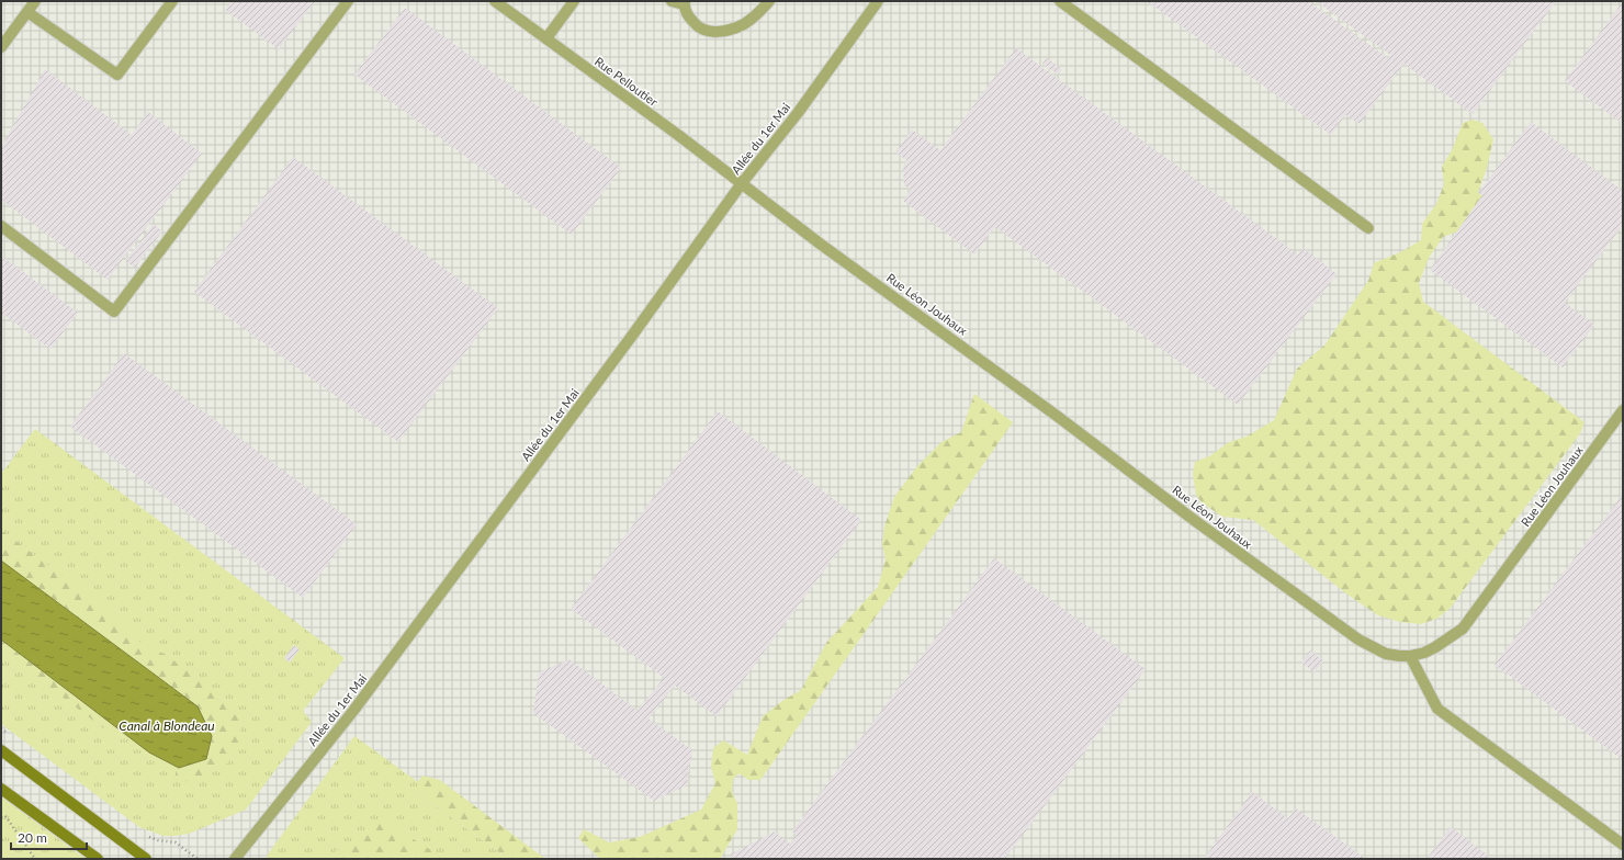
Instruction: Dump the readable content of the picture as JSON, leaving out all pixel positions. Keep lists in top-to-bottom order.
{
  "streets": {
    "street": ["Rue Pelloutier", "Allée du 1er Mai", "Rue Léon Jouhaux"]
  },
  "crossings": [
    ["Rue Pelloutier", "Allée du 1er Mai"],
    ["Rue Pelloutier", "Rue Léon Jouhaux"],
    ["Allée du 1er Mai", "Rue Léon Jouhaux"]
  ],
  "water": ["Canal à Blondeau"],
  "scale_bar": "20 m"
}
